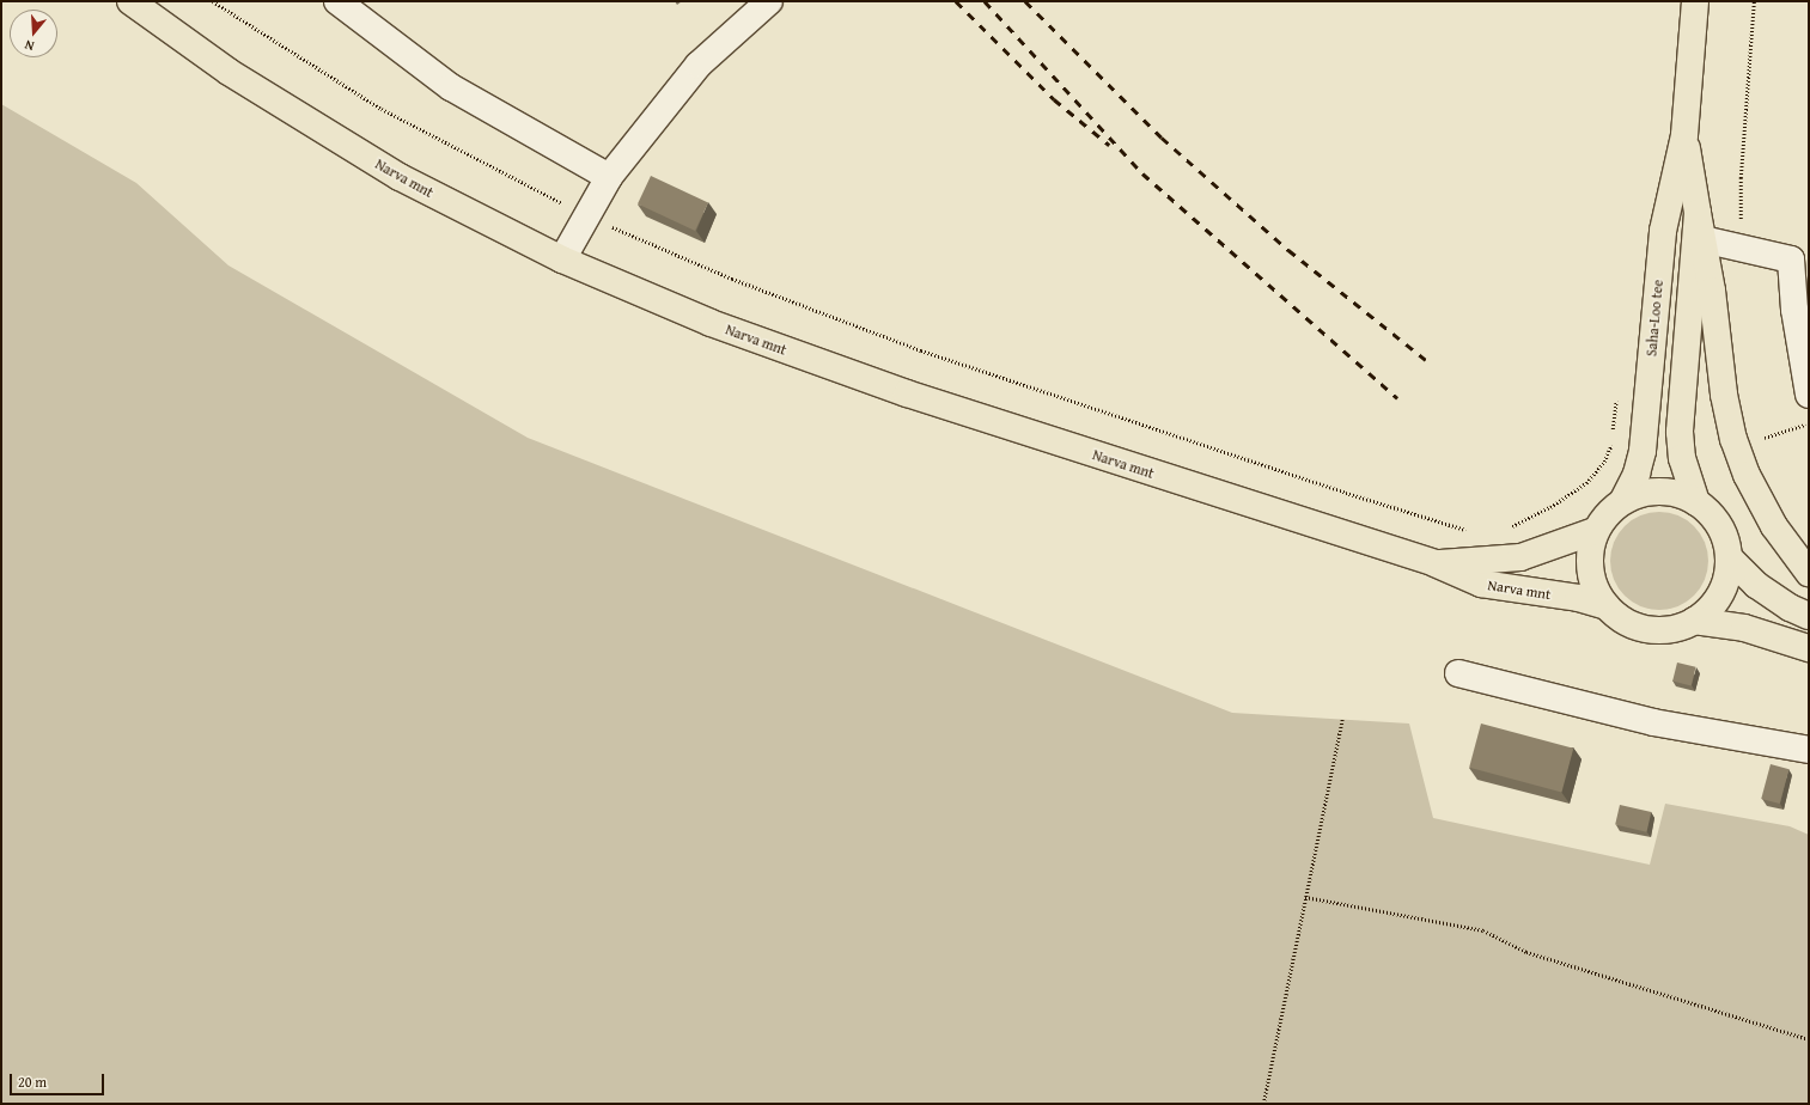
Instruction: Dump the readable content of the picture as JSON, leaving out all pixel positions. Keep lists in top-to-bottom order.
{
  "streets": {
    "main road": ["Narva mnt", "Saha-Loo tee"]
  },
  "crossings": [
    ["Narva mnt", "Saha-Loo tee"]
  ],
  "scale_bar": "20 m",
  "north": "bottom"
}
